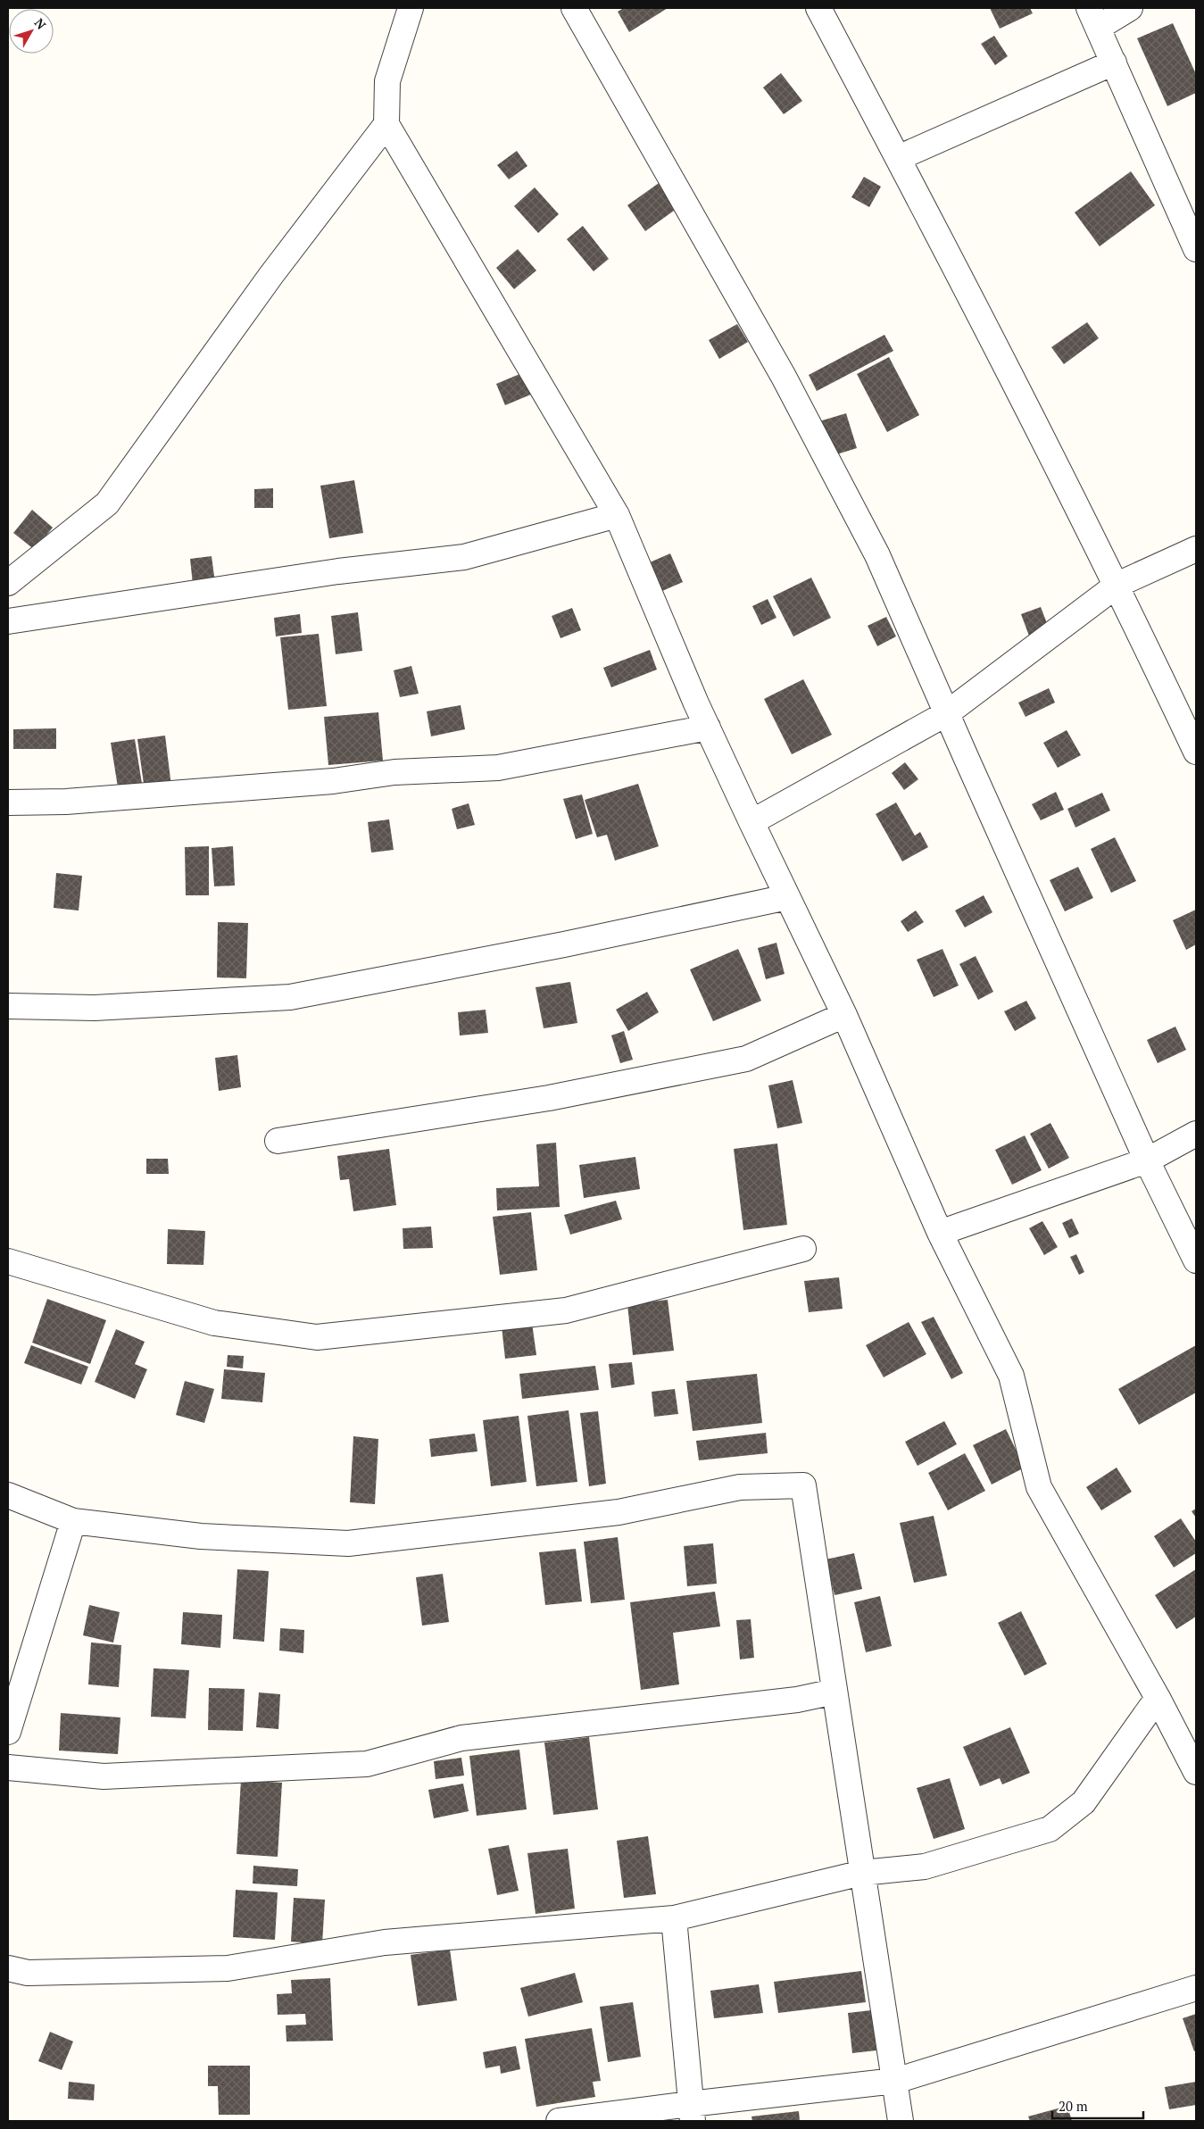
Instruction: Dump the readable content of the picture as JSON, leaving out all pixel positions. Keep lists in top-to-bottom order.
{
  "scale_bar": "20 m",
  "north": "top right"
}
